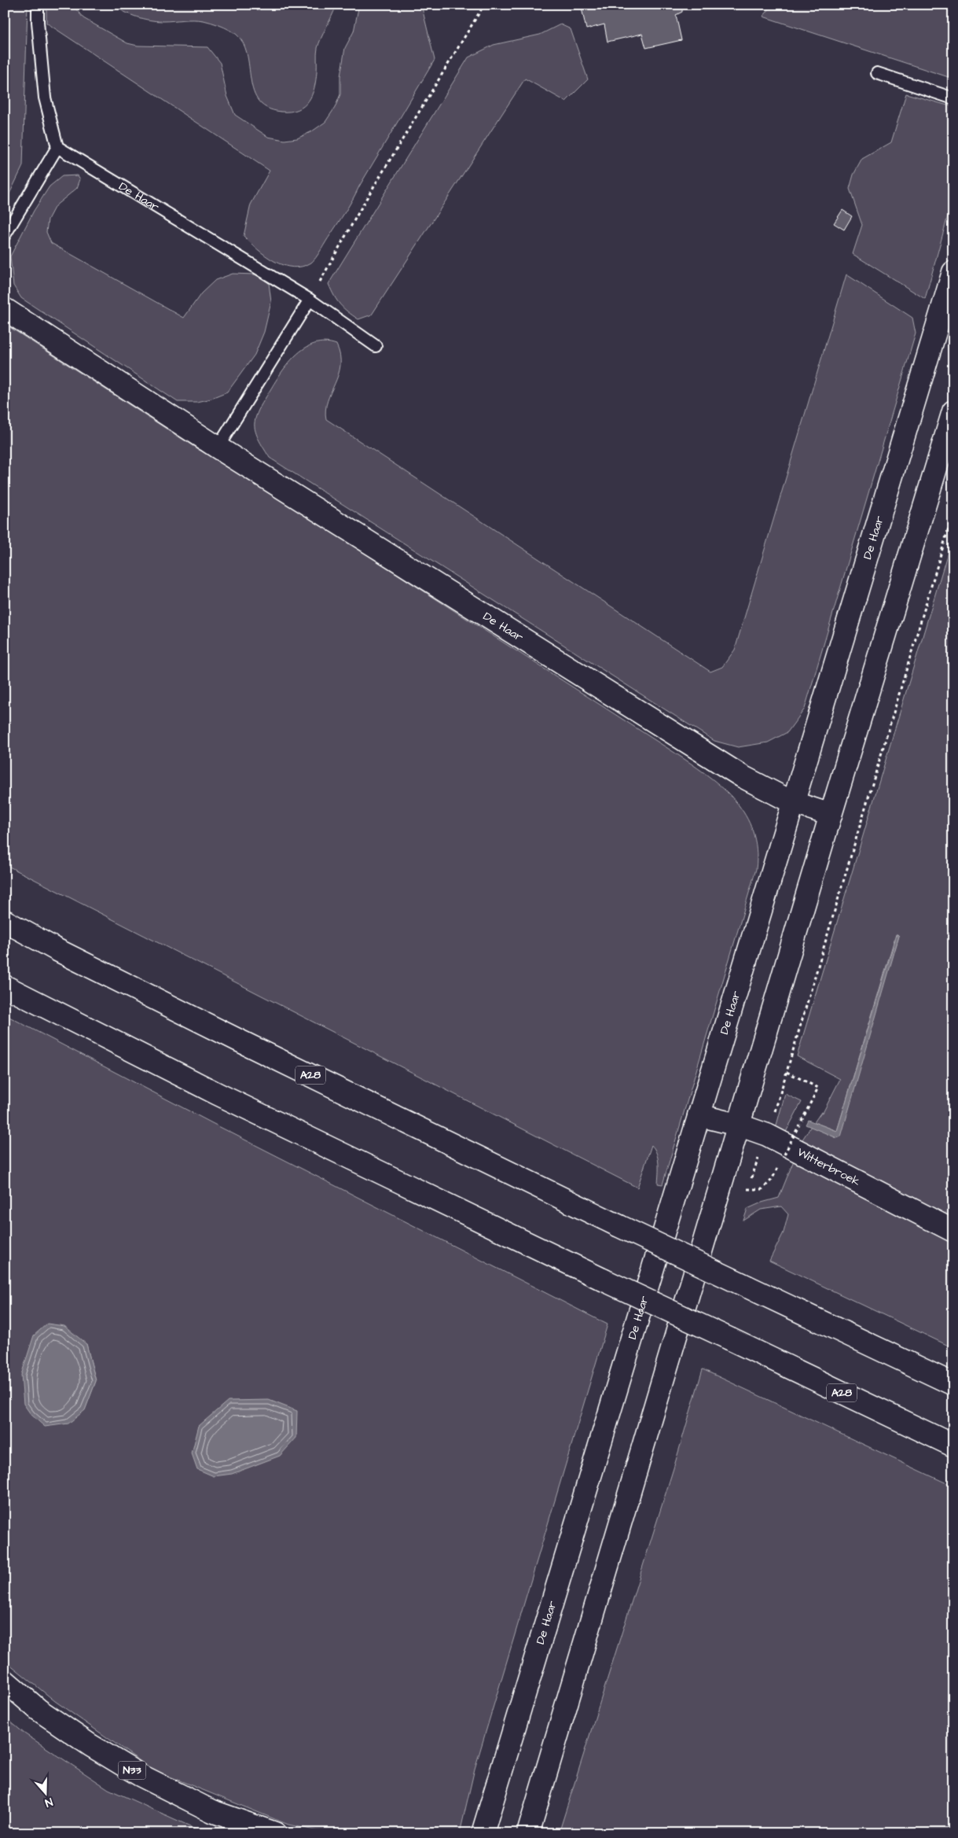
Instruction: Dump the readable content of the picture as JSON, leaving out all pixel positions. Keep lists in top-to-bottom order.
{
  "streets": {
    "main road": [
      "De Haar",
      "A28",
      "Witterbroek",
      "N33"
    ]
  },
  "crossings": [
    ["De Haar", "Witterbroek"]
  ],
  "north": "bottom"
}
